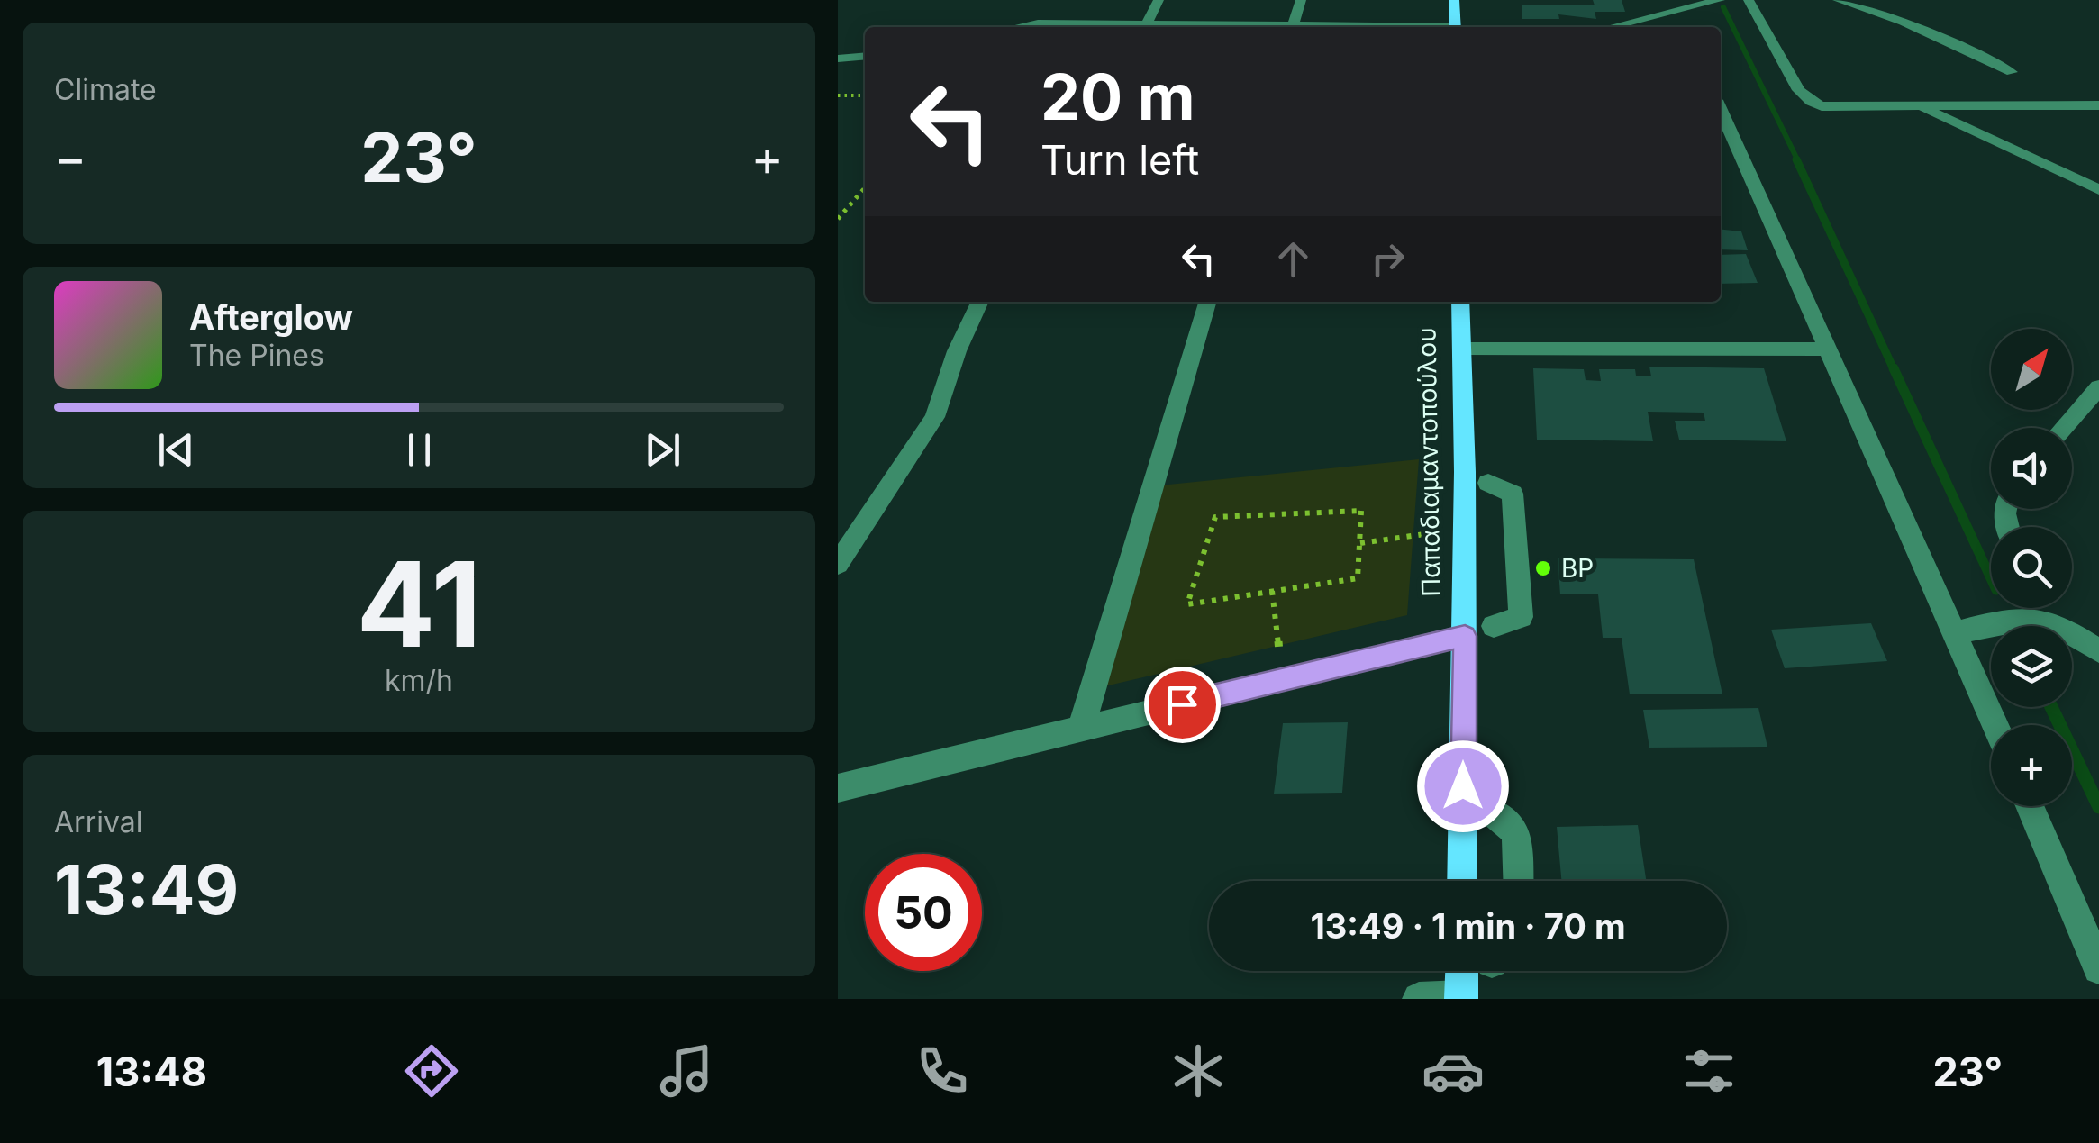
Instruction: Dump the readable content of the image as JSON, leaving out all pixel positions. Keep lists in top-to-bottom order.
{
  "streets": {
    "main road": ["Παπαδιαμαντοπούλου"]
  },
  "places": ["BP"],
  "north": "top right",
  "page": {
    "tile": [
      "Climate",
      ["41", "km/h"],
      ["Arrival", "13:49"]
    ],
    "turn": ["20 m", "Turn left"],
    "heat": ["−", "23°", "+"],
    "song": ["Afterglow", "The Pines"],
    "map_buttons": "+",
    "limit": "50",
    "trip": "13:49 · 1 min · 70 m",
    "tabs": ["13:48", "23°"]
  }
}
